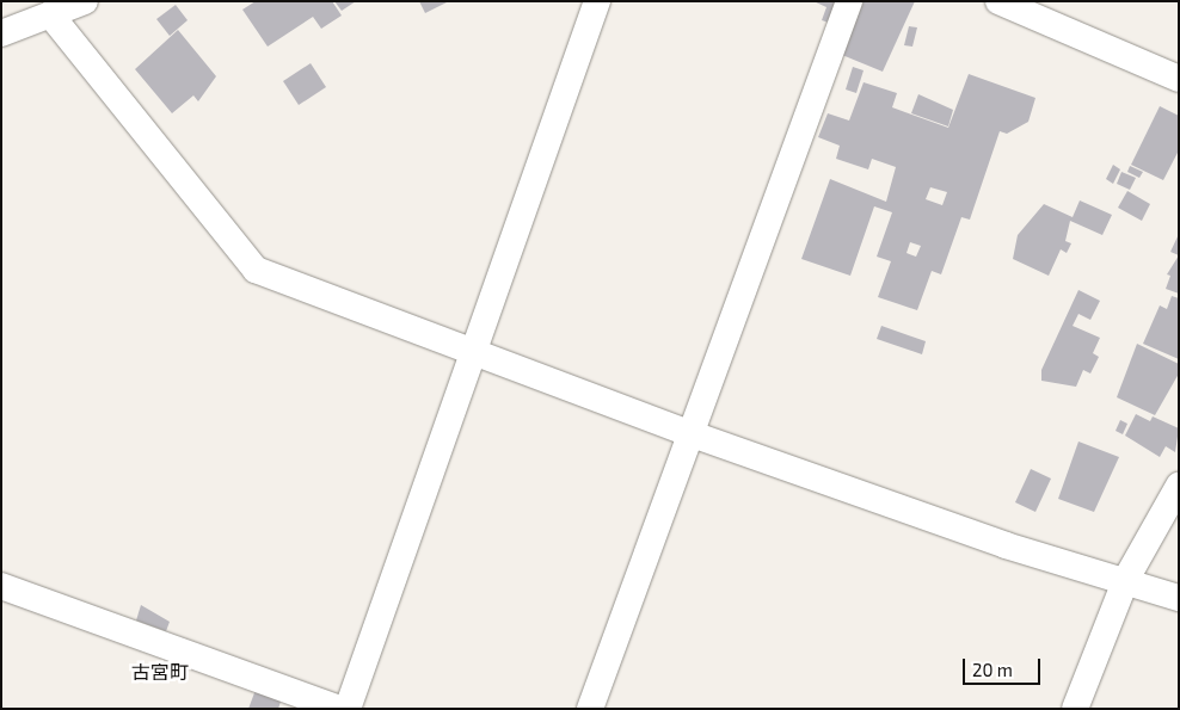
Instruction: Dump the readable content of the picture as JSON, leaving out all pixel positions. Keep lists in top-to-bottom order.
{
  "districts": ["古宮町"],
  "scale_bar": "20 m"
}
